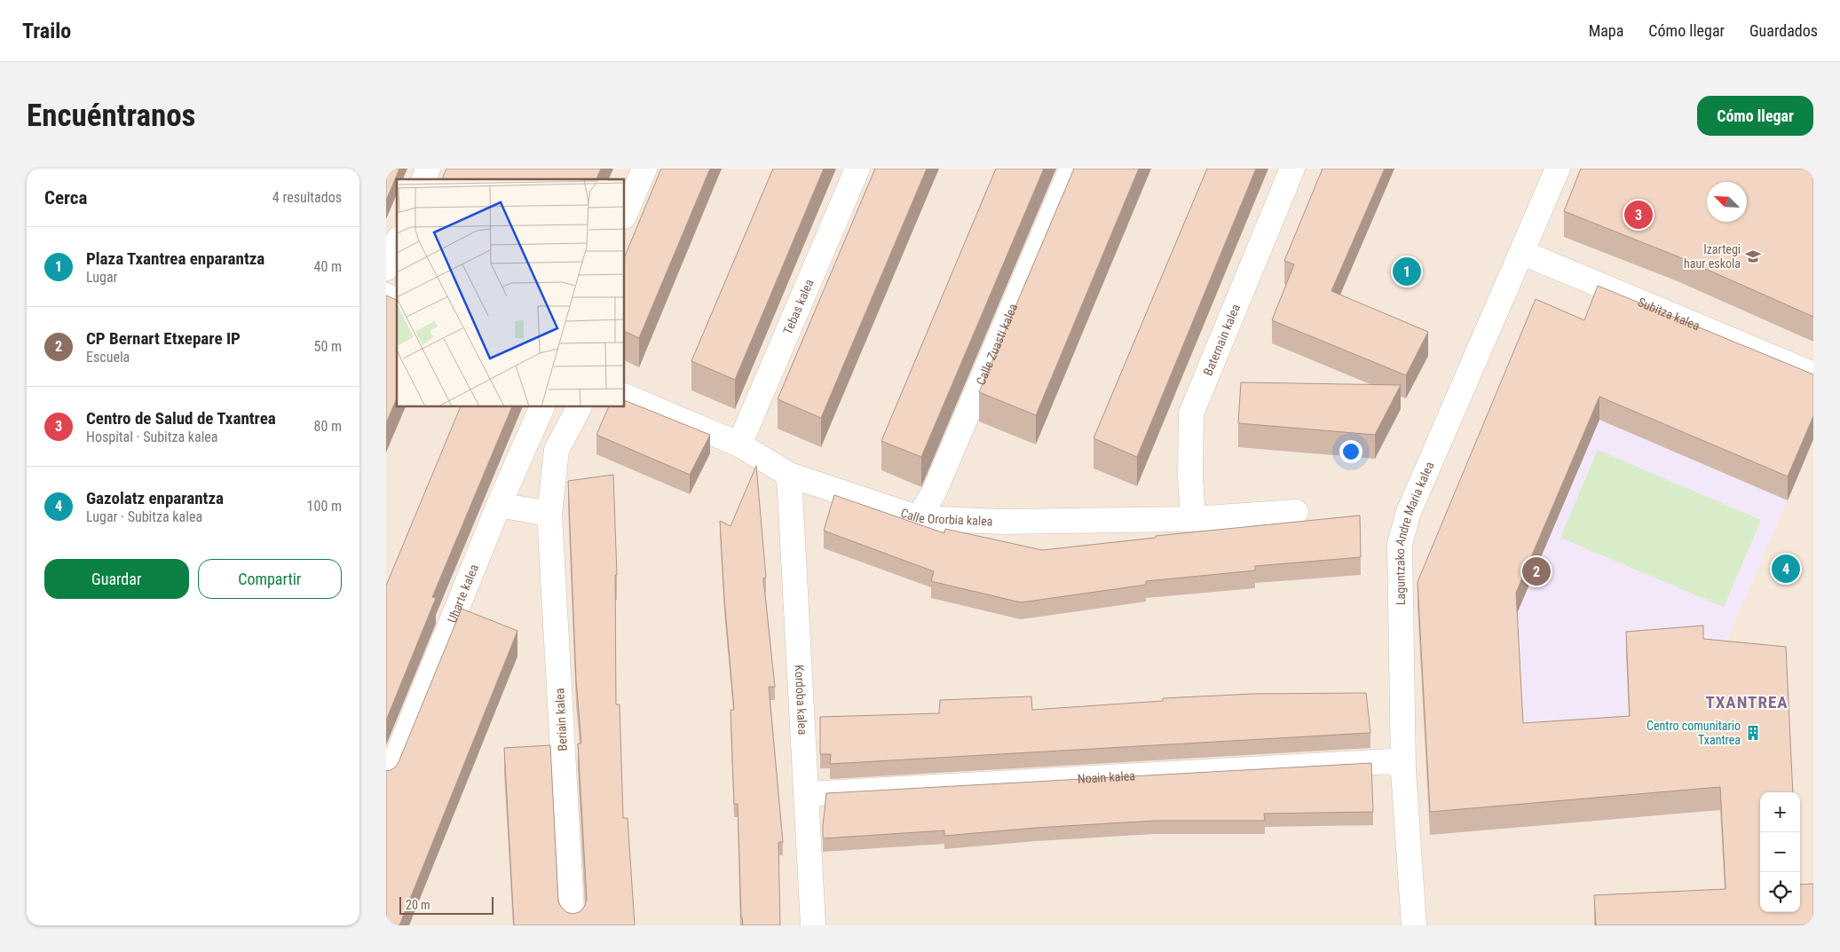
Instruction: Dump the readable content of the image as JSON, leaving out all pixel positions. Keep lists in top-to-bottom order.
{
  "streets": {
    "street": [
      "Tebas kalea",
      "Subitza kalea",
      "Baternain kalea",
      "Calle Zuasti kalea",
      "Calle Ororbia kalea",
      "Laguntzako Andre Maria kalea",
      "Uharte kalea",
      "Kordoba kalea",
      "Beriain kalea",
      "Noain kalea"
    ]
  },
  "crossings": [
    ["Tebas kalea", "Calle Ororbia kalea"],
    ["Subitza kalea", "Laguntzako Andre Maria kalea"],
    ["Baternain kalea", "Calle Ororbia kalea"],
    ["Calle Zuasti kalea", "Calle Ororbia kalea"],
    ["Calle Ororbia kalea", "Kordoba kalea"],
    ["Laguntzako Andre Maria kalea", "Noain kalea"],
    ["Kordoba kalea", "Noain kalea"]
  ],
  "districts": ["TXANTREA"],
  "places": {
    "school or university": ["Izartegi haur eskola"],
    "building": ["Centro comunitario Txantrea"]
  },
  "scale_bar": "20 m",
  "north": "top left",
  "page": {
    "header": "Trailo",
    "nav": ["Mapa", "Cómo llegar", "Guardados"],
    "buttons": [
      "Cómo llegar",
      ["Guardar", "Compartir"]
    ],
    "title": "Encuéntranos",
    "heading": ["Cerca", "4 resultados"],
    "pins": [
      "3",
      "1",
      "4",
      "2"
    ],
    "list": [
      {
        "mark": "1",
        "name": "Plaza Txantrea enparantza",
        "note": "Lugar",
        "value": "40 m"
      },
      {
        "mark": "2",
        "name": "CP Bernart Etxepare IP",
        "note": "Escuela",
        "value": "50 m"
      },
      {
        "mark": "3",
        "name": "Centro de Salud de Txantrea",
        "note": "Hospital · Subitza kalea",
        "value": "80 m"
      },
      {
        "mark": "4",
        "name": "Gazolatz enparantza",
        "note": "Lugar · Subitza kalea",
        "value": "100 m"
      }
    ],
    "map_buttons": ["+", "−"],
    "scale": "20 m"
  }
}
